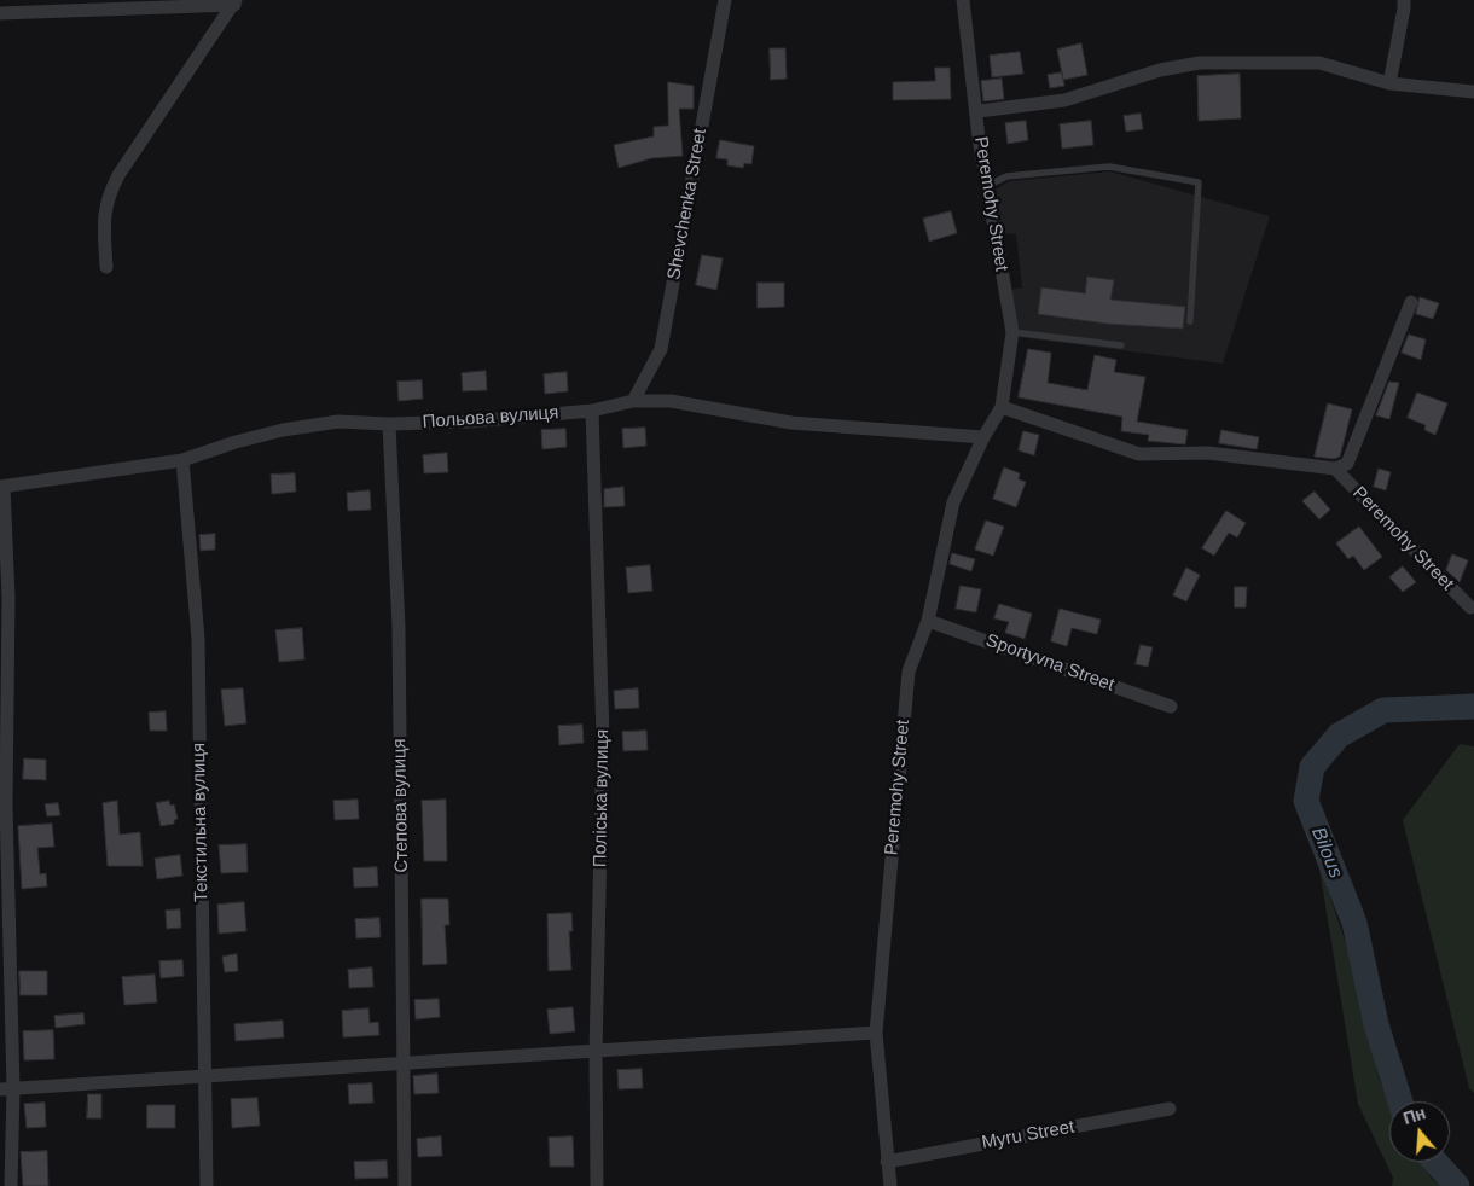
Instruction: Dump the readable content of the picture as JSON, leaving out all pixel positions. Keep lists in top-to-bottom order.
{
  "streets": {
    "street": [
      "Shevchenka Street",
      "Peremohy Street",
      "Польова вулиця",
      "Sportyvna Street",
      "Поліська вулиця",
      "Степова вулиця",
      "Текстильна вулиця",
      "Myru Street"
    ]
  },
  "crossings": [
    ["Shevchenka Street", "Польова вулиця"],
    ["Peremohy Street", "Польова вулиця"],
    ["Peremohy Street", "Sportyvna Street"],
    ["Peremohy Street", "Myru Street"],
    ["Польова вулиця", "Поліська вулиця"],
    ["Польова вулиця", "Степова вулиця"],
    ["Польова вулиця", "Текстильна вулиця"]
  ],
  "water": ["Bilous"],
  "north": "top"
}
